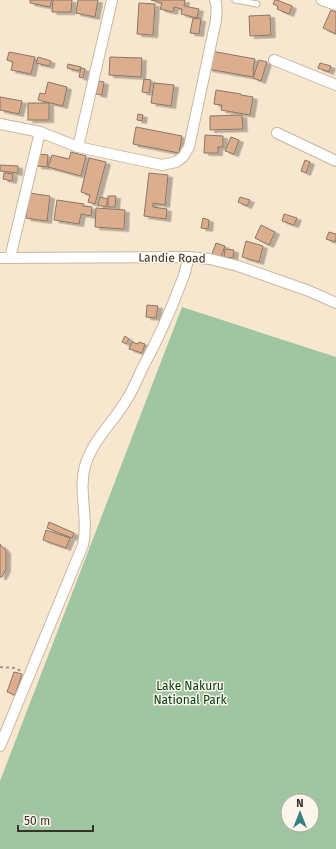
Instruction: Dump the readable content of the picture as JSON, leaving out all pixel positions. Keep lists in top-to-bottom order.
{
  "streets": {
    "street": ["Landie Road"]
  },
  "parks": ["Lake Nakuru National Park"],
  "scale_bar": "50 m",
  "north": "top"
}
